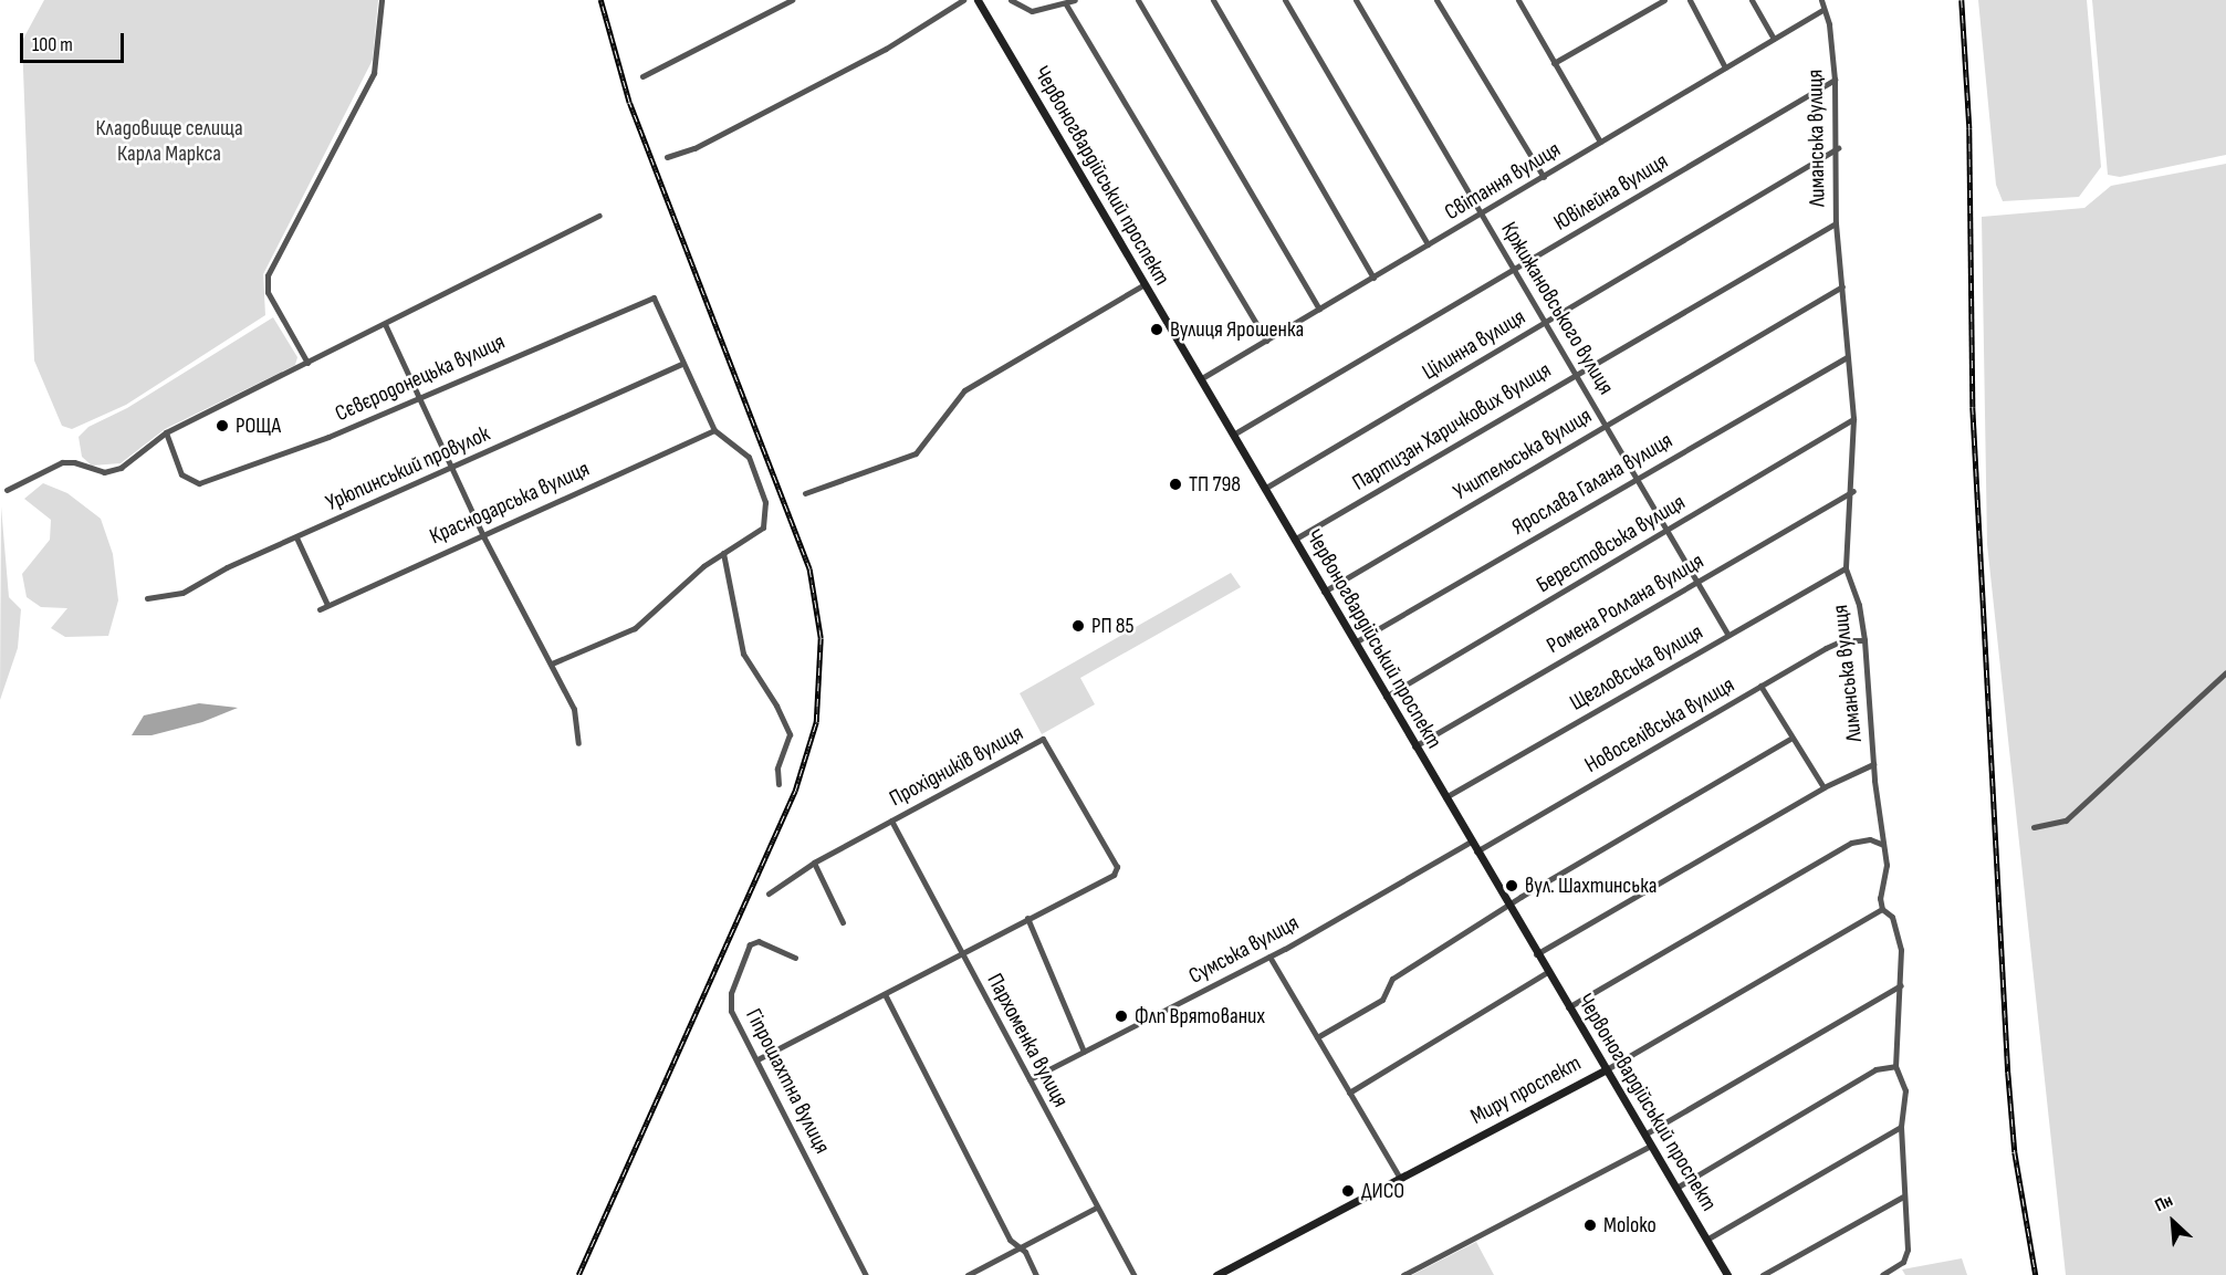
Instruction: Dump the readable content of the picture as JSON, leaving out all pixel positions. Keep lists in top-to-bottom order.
{
  "streets": {
    "main road": ["Червоногвардійський проспект", "Миру проспект"],
    "street": [
      "Лиманська вулиця",
      "Світання вулиця",
      "Ювілейна вулиця",
      "Кржижановського вулиця",
      "Цілинна вулиця",
      "Сєвєродонецька вулиця",
      "Партизан Харичкових вулиця",
      "Учительська вулиця",
      "Урюпинський провулок",
      "Ярослава Галана вулиця",
      "Краснодарська вулиця",
      "Берестовська вулиця",
      "Ромена Роллана вулиця",
      "Щегловська вулиця",
      "Новоселівська вулиця",
      "Прохідників вулиця",
      "Сумська вулиця",
      "Пархоменка вулиця",
      "Гіпрошахтна вулиця"
    ]
  },
  "crossings": [
    ["Лиманська вулиця", "Світання вулиця"],
    ["Лиманська вулиця", "Ювілейна вулиця"],
    ["Лиманська вулиця", "Цілинна вулиця"],
    ["Лиманська вулиця", "Партизан Харичкових вулиця"],
    ["Лиманська вулиця", "Учительська вулиця"],
    ["Лиманська вулиця", "Ярослава Галана вулиця"],
    ["Лиманська вулиця", "Берестовська вулиця"],
    ["Лиманська вулиця", "Ромена Роллана вулиця"],
    ["Лиманська вулиця", "Щегловська вулиця"],
    ["Лиманська вулиця", "Новоселівська вулиця"],
    ["Лиманська вулиця", "Миру проспект"],
    ["Червоногвардійський проспект", "Світання вулиця"],
    ["Червоногвардійський проспект", "Ювілейна вулиця"],
    ["Червоногвардійський проспект", "Цілинна вулиця"],
    ["Червоногвардійський проспект", "Партизан Харичкових вулиця"],
    ["Червоногвардійський проспект", "Учительська вулиця"],
    ["Червоногвардійський проспект", "Ярослава Галана вулиця"],
    ["Червоногвардійський проспект", "Берестовська вулиця"],
    ["Червоногвардійський проспект", "Ромена Роллана вулиця"],
    ["Червоногвардійський проспект", "Щегловська вулиця"],
    ["Червоногвардійський проспект", "Новоселівська вулиця"],
    ["Червоногвардійський проспект", "Сумська вулиця"],
    ["Червоногвардійський проспект", "Миру проспект"],
    ["Світання вулиця", "Кржижановського вулиця"],
    ["Ювілейна вулиця", "Кржижановського вулиця"],
    ["Кржижановського вулиця", "Цілинна вулиця"],
    ["Кржижановського вулиця", "Партизан Харичкових вулиця"],
    ["Кржижановського вулиця", "Учительська вулиця"],
    ["Кржижановського вулиця", "Ярослава Галана вулиця"],
    ["Кржижановського вулиця", "Берестовська вулиця"],
    ["Кржижановського вулиця", "Ромена Роллана вулиця"],
    ["Кржижановського вулиця", "Щегловська вулиця"],
    ["Сєвєродонецька вулиця", "Урюпинський провулок"],
    ["Прохідників вулиця", "Пархоменка вулиця"],
    ["Сумська вулиця", "Пархоменка вулиця"]
  ],
  "parks": ["Кладовище селища Карла Маркса"],
  "places": [
    "Вулиця Ярошенка",
    "РОЩА",
    "ТП 798",
    "РП 85",
    "вул. Шахтинська",
    "Флп Врятованих",
    "ДИСО",
    "Moloko"
  ],
  "scale_bar": "100 m",
  "north": "top left"
}
